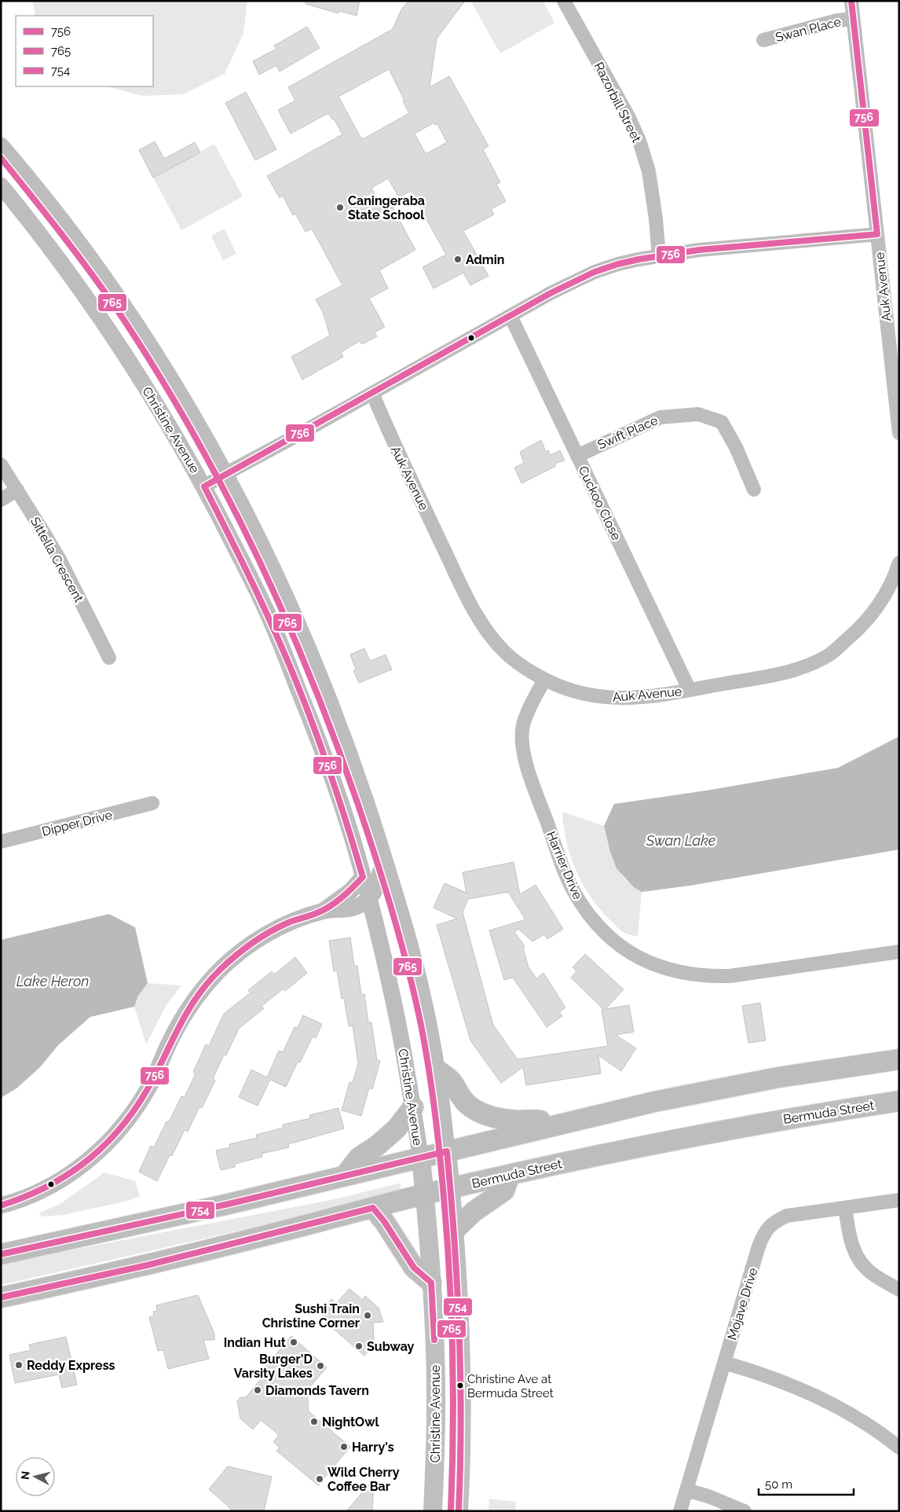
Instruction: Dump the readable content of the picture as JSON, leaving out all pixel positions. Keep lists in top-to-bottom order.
{
  "streets": {
    "main road": ["Christine Avenue", "Bermuda Street"],
    "street": [
      "Swan Place",
      "Razorbill Street",
      "Auk Avenue",
      "Swift Place",
      "Cuckoo Close",
      "Sittella Crescent",
      "Dipper Drive",
      "Harrier Drive",
      "Mojave Drive"
    ]
  },
  "crossings": [
    ["Swan Place", "Auk Avenue"],
    ["Auk Avenue", "Cuckoo Close"],
    ["Auk Avenue", "Harrier Drive"],
    ["Christine Avenue", "Bermuda Street"],
    ["Swift Place", "Cuckoo Close"]
  ],
  "water": ["Swan Lake", "Lake Heron"],
  "places": [
    "Caningeraba State School",
    "Admin",
    "Sushi Train Christine Corner",
    "Indian Hut",
    "Subway",
    "Reddy Express",
    "Burger'D Varsity Lakes",
    "Christine Ave at Bermuda Street",
    "Diamonds Tavern",
    "NightOwl",
    "Harry's",
    "Wild Cherry Coffee Bar"
  ],
  "lines": ["transit line 756", "transit line 765", "transit line 754"],
  "legend": ["756", "765", "754"],
  "scale_bar": "50 m",
  "north": "left"
}
